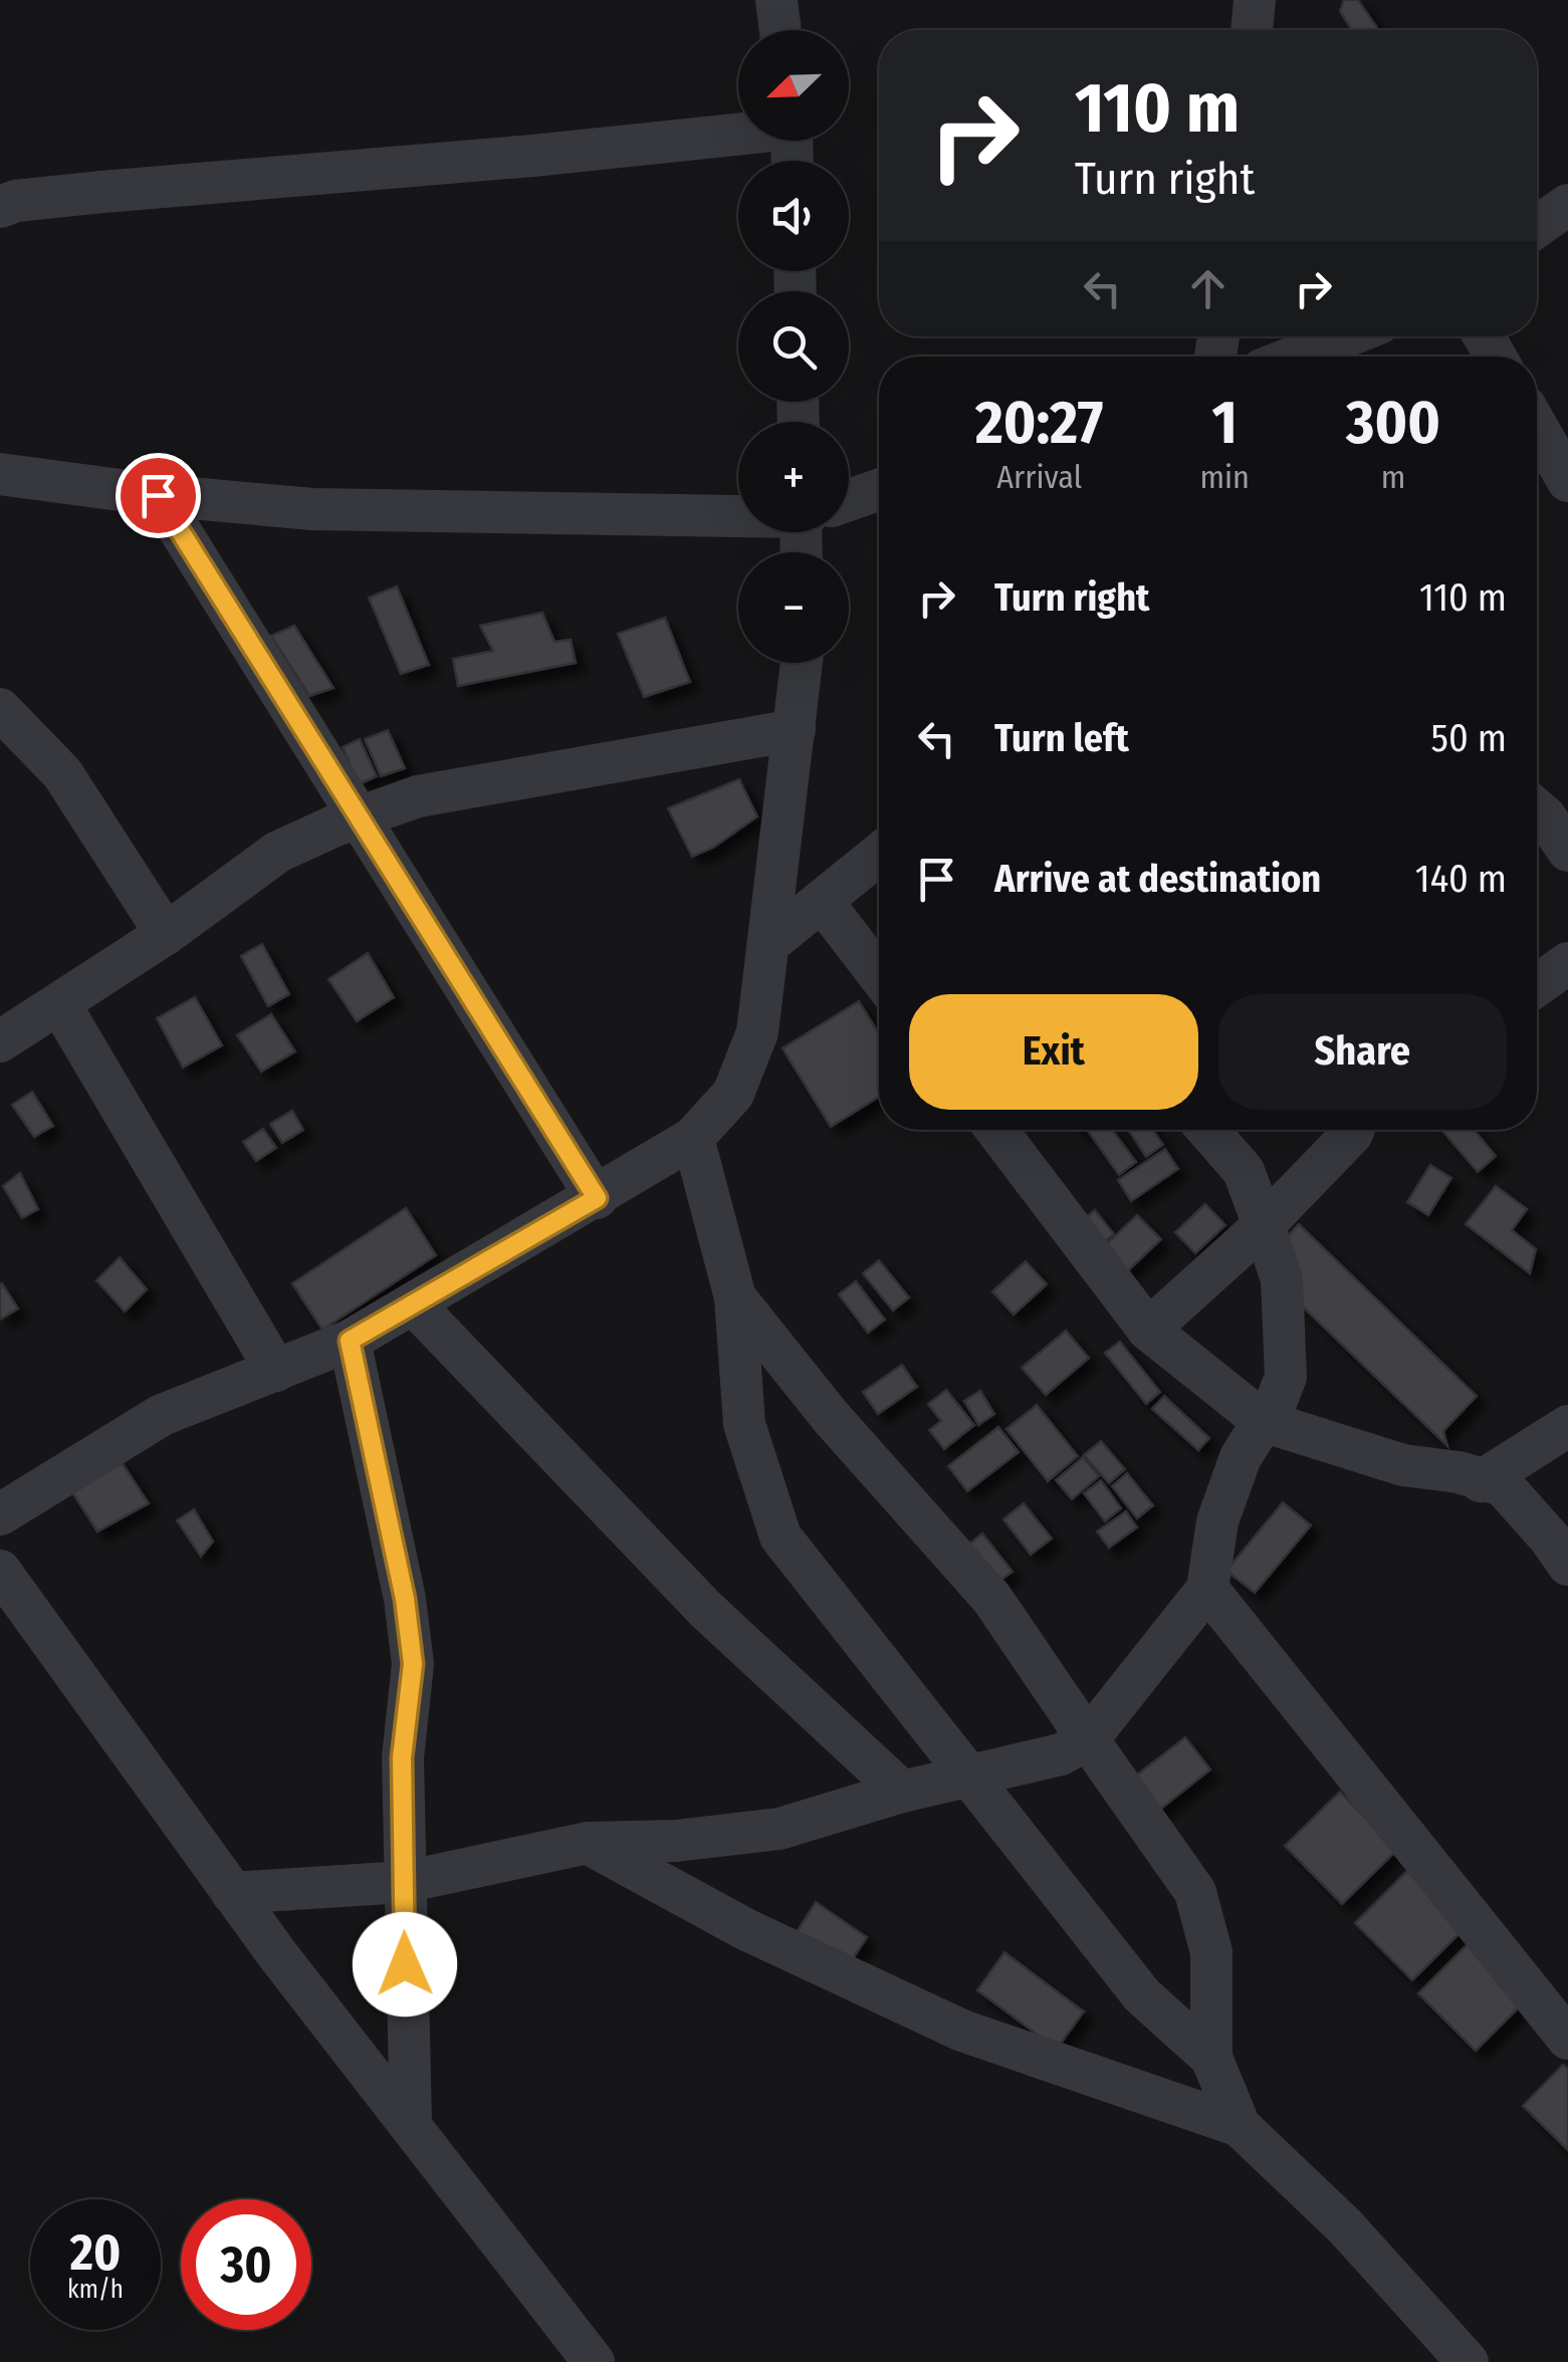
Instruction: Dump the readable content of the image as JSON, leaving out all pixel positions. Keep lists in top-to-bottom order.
{
  "north": "bottom left",
  "page": {
    "map_buttons": ["+", "−"],
    "turn": ["110 m", "Turn right"],
    "eta": [
      "20:27",
      "Arrival",
      "1",
      "min",
      "300",
      "m"
    ],
    "list": [
      {
        "name": "Turn right",
        "value": "110 m"
      },
      {
        "name": "Turn left",
        "value": "50 m"
      },
      {
        "name": "Arrive at destination",
        "value": "140 m"
      }
    ],
    "buttons": ["Exit", "Share"],
    "speed": "20 km/h",
    "limit": "30"
  }
}
